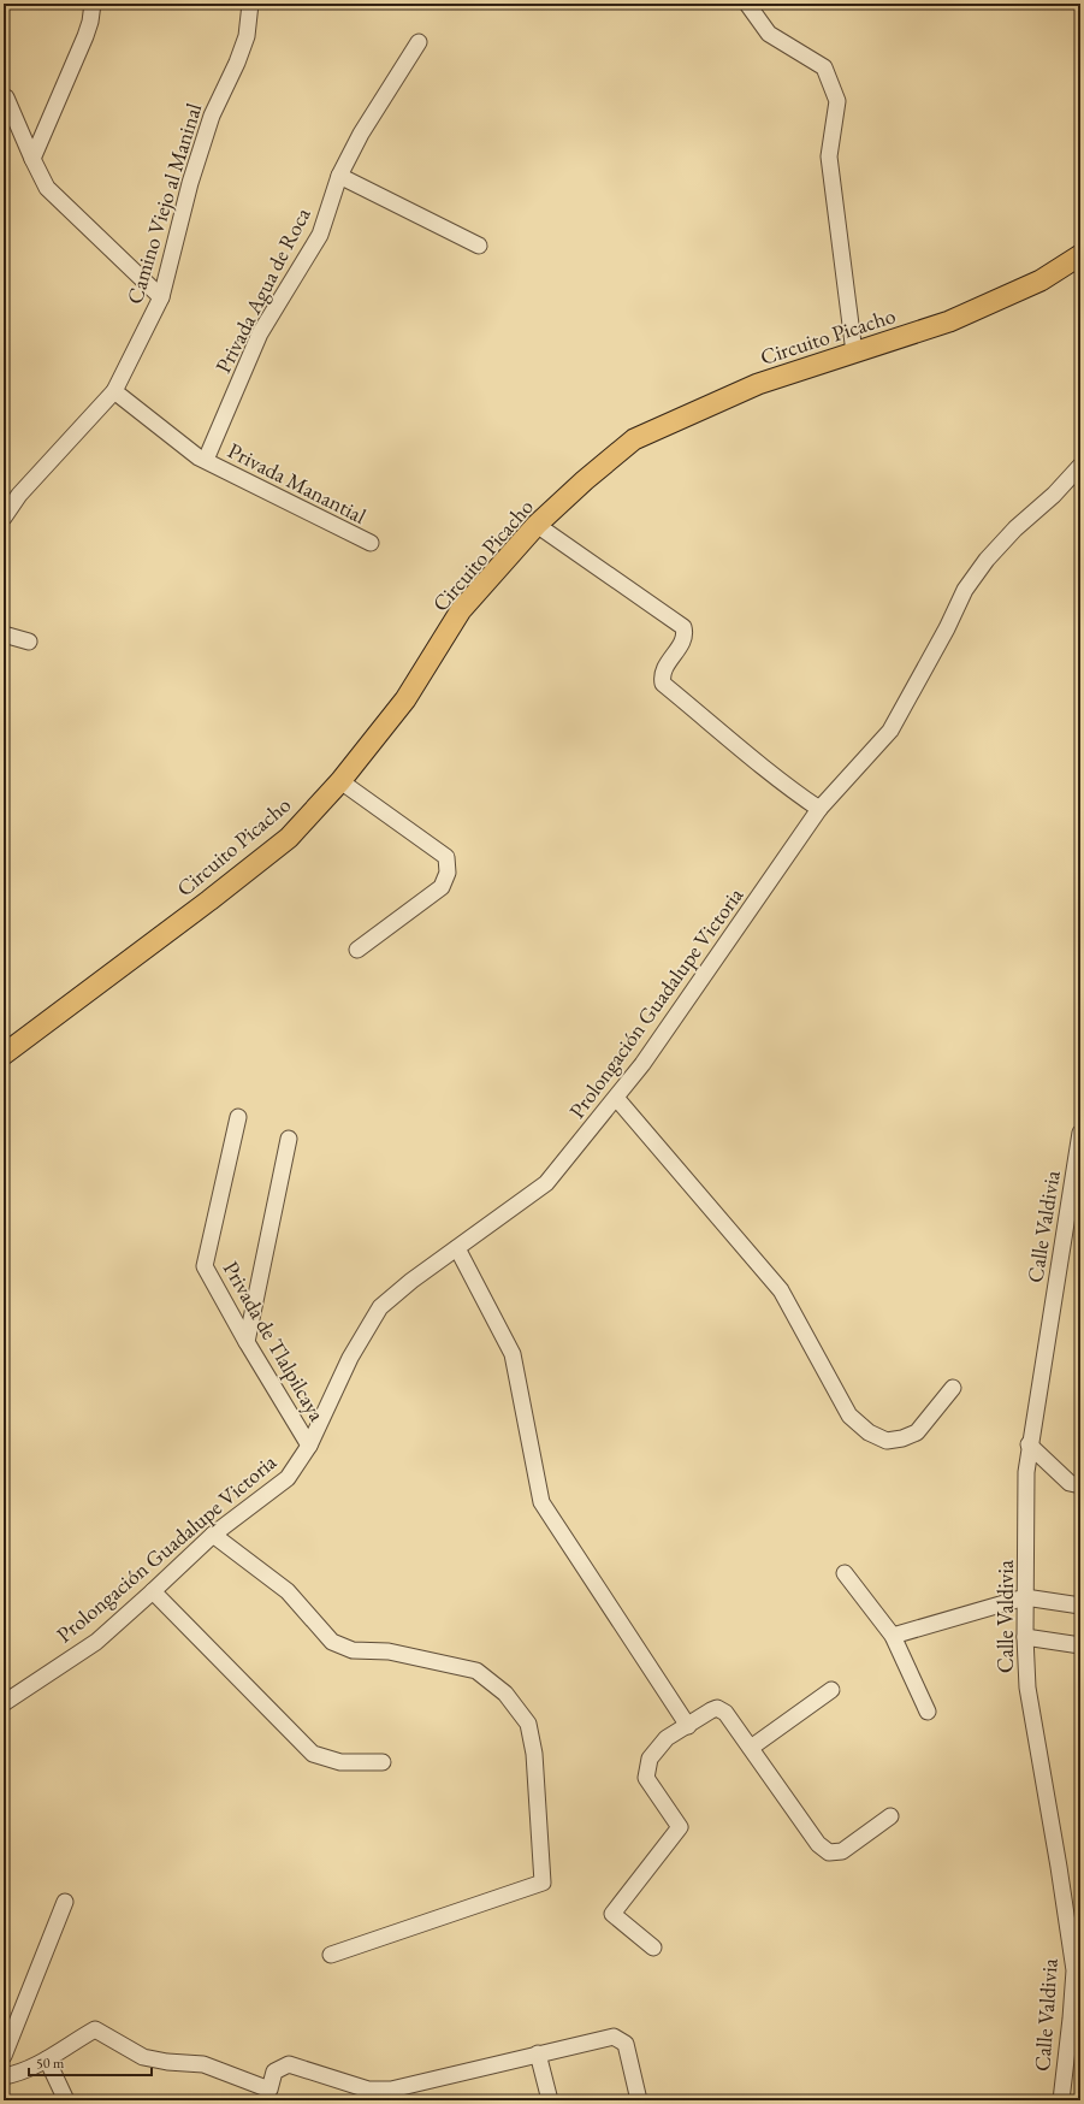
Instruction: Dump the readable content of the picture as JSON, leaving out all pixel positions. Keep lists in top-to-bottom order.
{
  "streets": {
    "main road": ["Circuito Picacho"],
    "street": [
      "Camino Viejo al Maninal",
      "Privada Agua de Roca",
      "Privada Manantial",
      "Prolongación Guadalupe Victoria",
      "Calle Valdivia",
      "Privada de Tlalpilcaya"
    ]
  },
  "crossings": [
    ["Camino Viejo al Maninal", "Privada Manantial"],
    ["Privada Agua de Roca", "Privada Manantial"],
    ["Prolongación Guadalupe Victoria", "Privada de Tlalpilcaya"]
  ],
  "scale_bar": "50 m"
}
